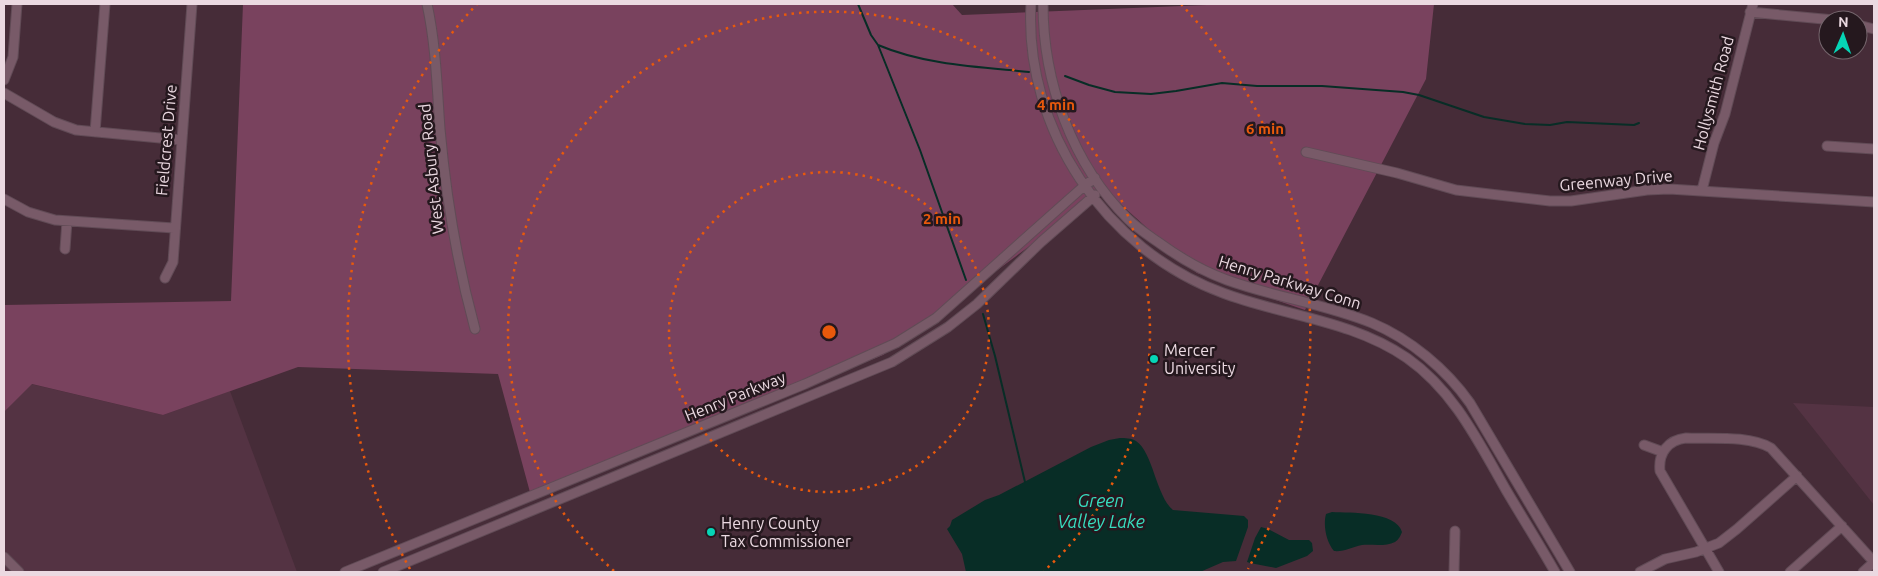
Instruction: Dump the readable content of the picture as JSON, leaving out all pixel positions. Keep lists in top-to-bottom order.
{
  "streets": {
    "street": [
      "Hollysmith Road",
      "Fieldcrest Drive",
      "West Asbury Road",
      "Greenway Drive",
      "Henry Parkway Conn",
      "Henry Parkway"
    ]
  },
  "crossings": [
    ["Hollysmith Road", "Greenway Drive"],
    ["Henry Parkway Conn", "Henry Parkway"]
  ],
  "water": ["Green Valley Lake"],
  "places": ["Mercer University", "Henry County Tax Commissioner"],
  "north": "top",
  "rings": ["4 min", "6 min", "2 min"]
}
